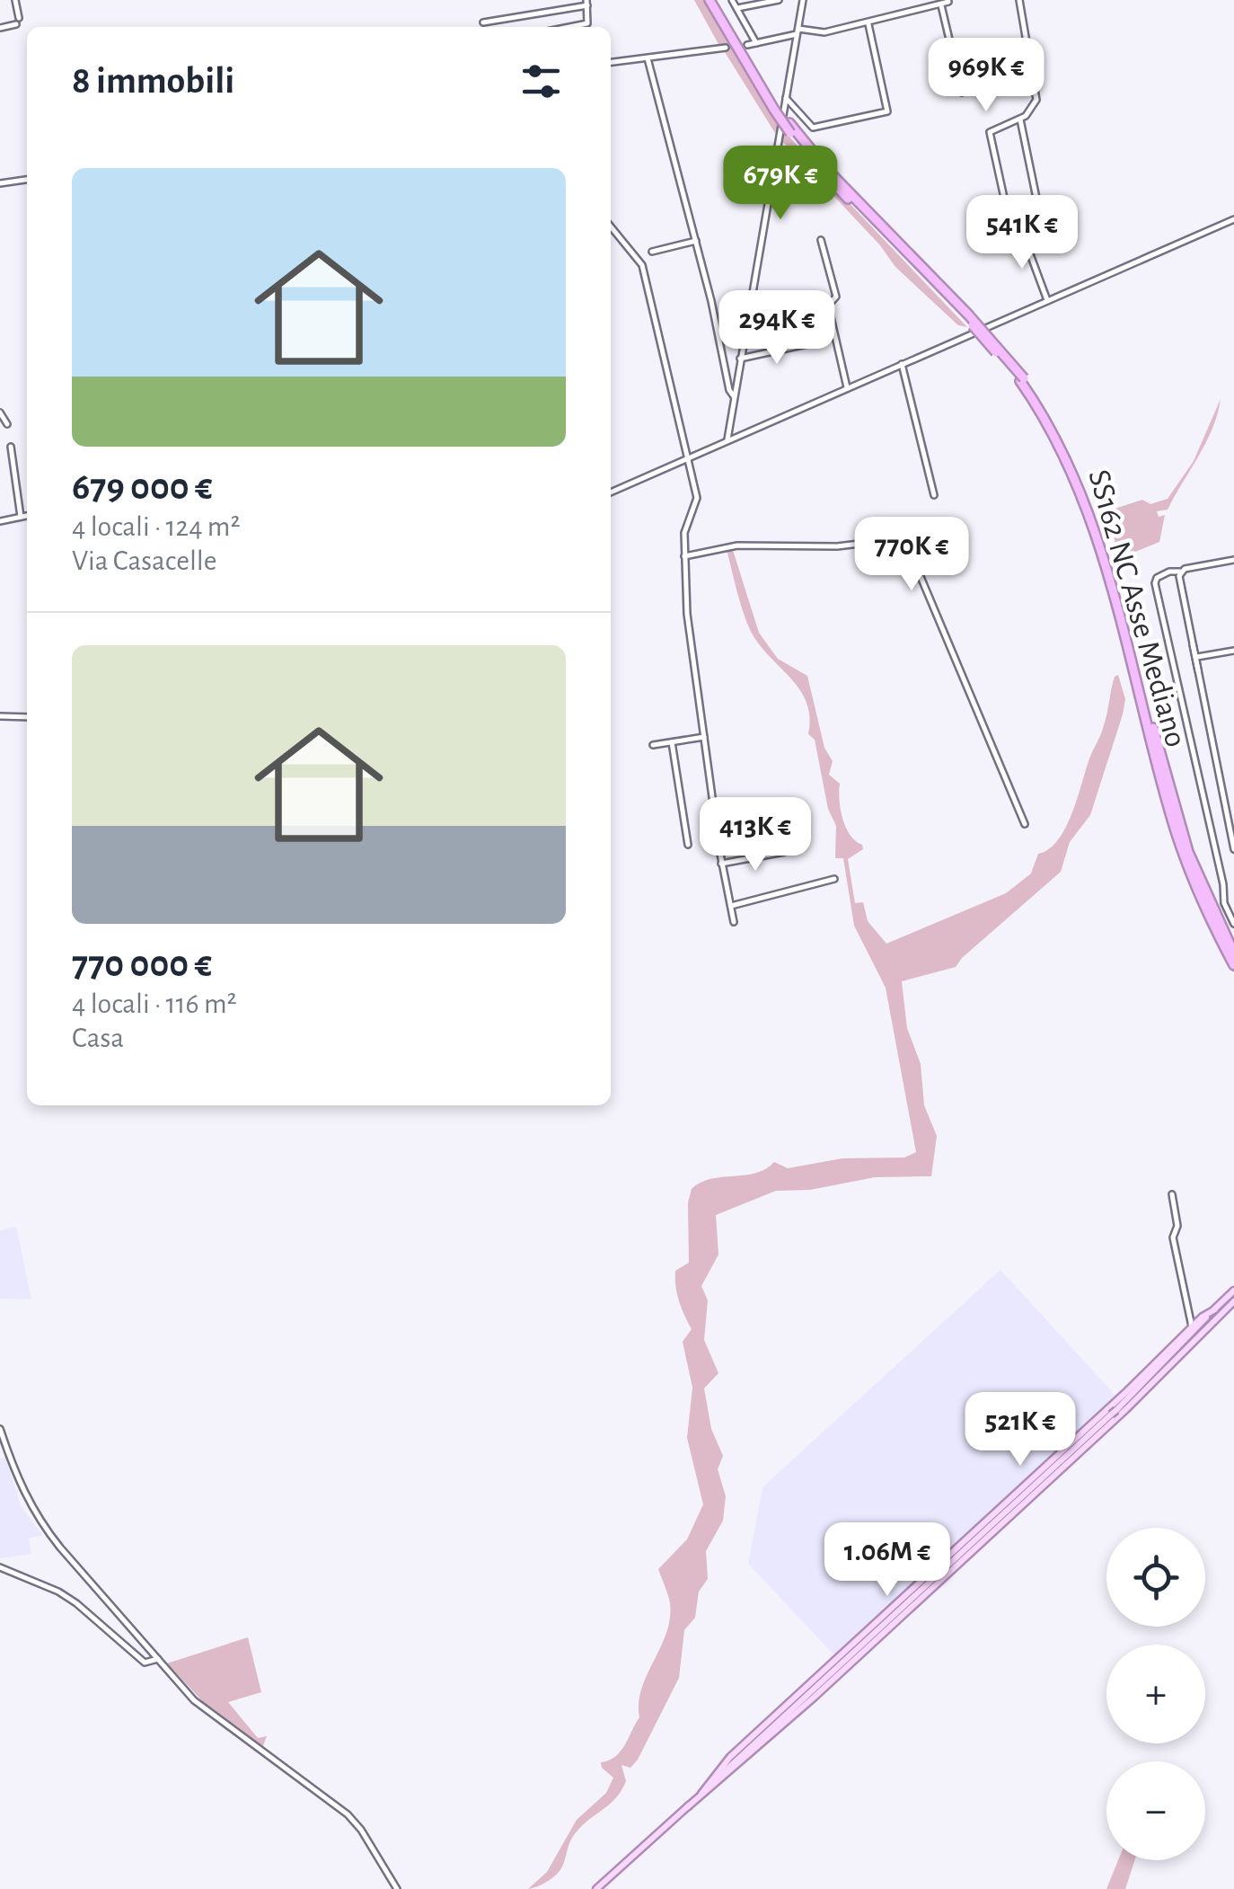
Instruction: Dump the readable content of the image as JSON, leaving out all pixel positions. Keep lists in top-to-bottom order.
{
  "streets": {
    "highway": ["SS162 NC Asse Mediano"]
  },
  "page": {
    "heading": "8 immobili",
    "price": [
      "969K €",
      "679K €",
      "541K €",
      "294K €",
      "770K €",
      "413K €",
      "521K €",
      "1.06M €"
    ],
    "list": [
      {
        "name": "679 000 €",
        "note": "4 locali · 124 m² · Via Casacelle"
      },
      {
        "name": "770 000 €",
        "note": "4 locali · 116 m² · Casa"
      }
    ],
    "map_buttons": ["+", "−"]
  }
}
